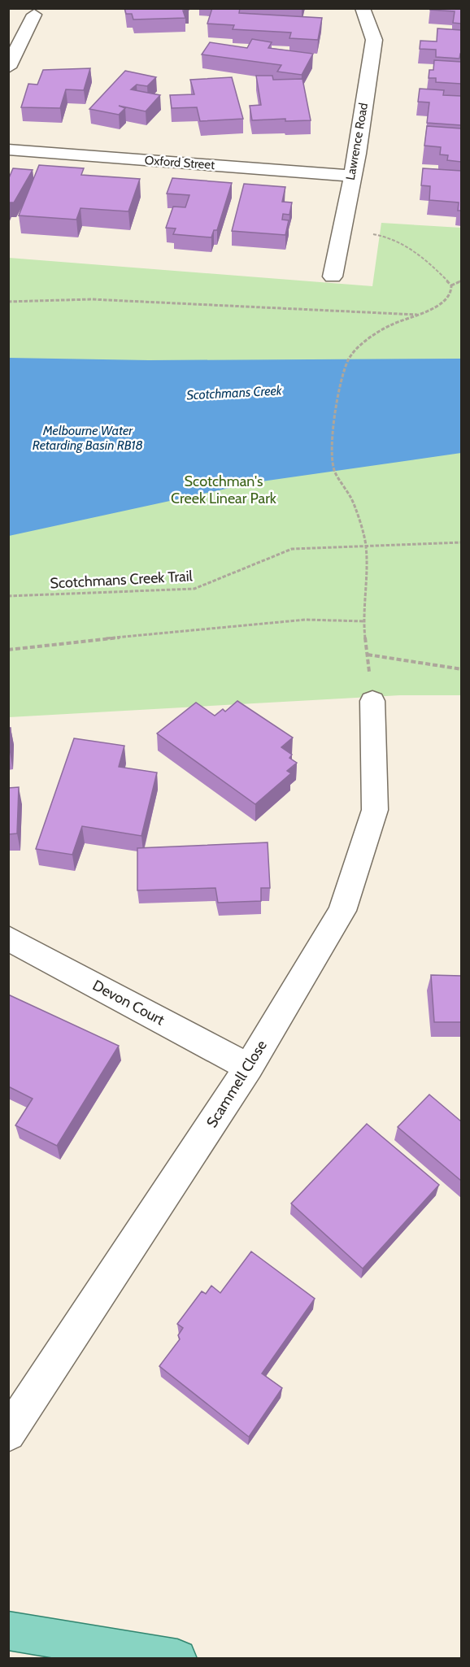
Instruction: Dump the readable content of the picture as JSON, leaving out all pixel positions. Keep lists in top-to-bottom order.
{
  "streets": {
    "street": [
      "Lawrence Road",
      "Oxford Street",
      "Devon Court",
      "Scammell Close"
    ],
    "path": ["Scotchmans Creek Trail"]
  },
  "crossings": [
    ["Lawrence Road", "Oxford Street"],
    ["Devon Court", "Scammell Close"]
  ],
  "water": ["Scotchmans Creek", "Melbourne Water Retarding Basin RB18"],
  "parks": ["Scotchman's Creek Linear Park"]
}
